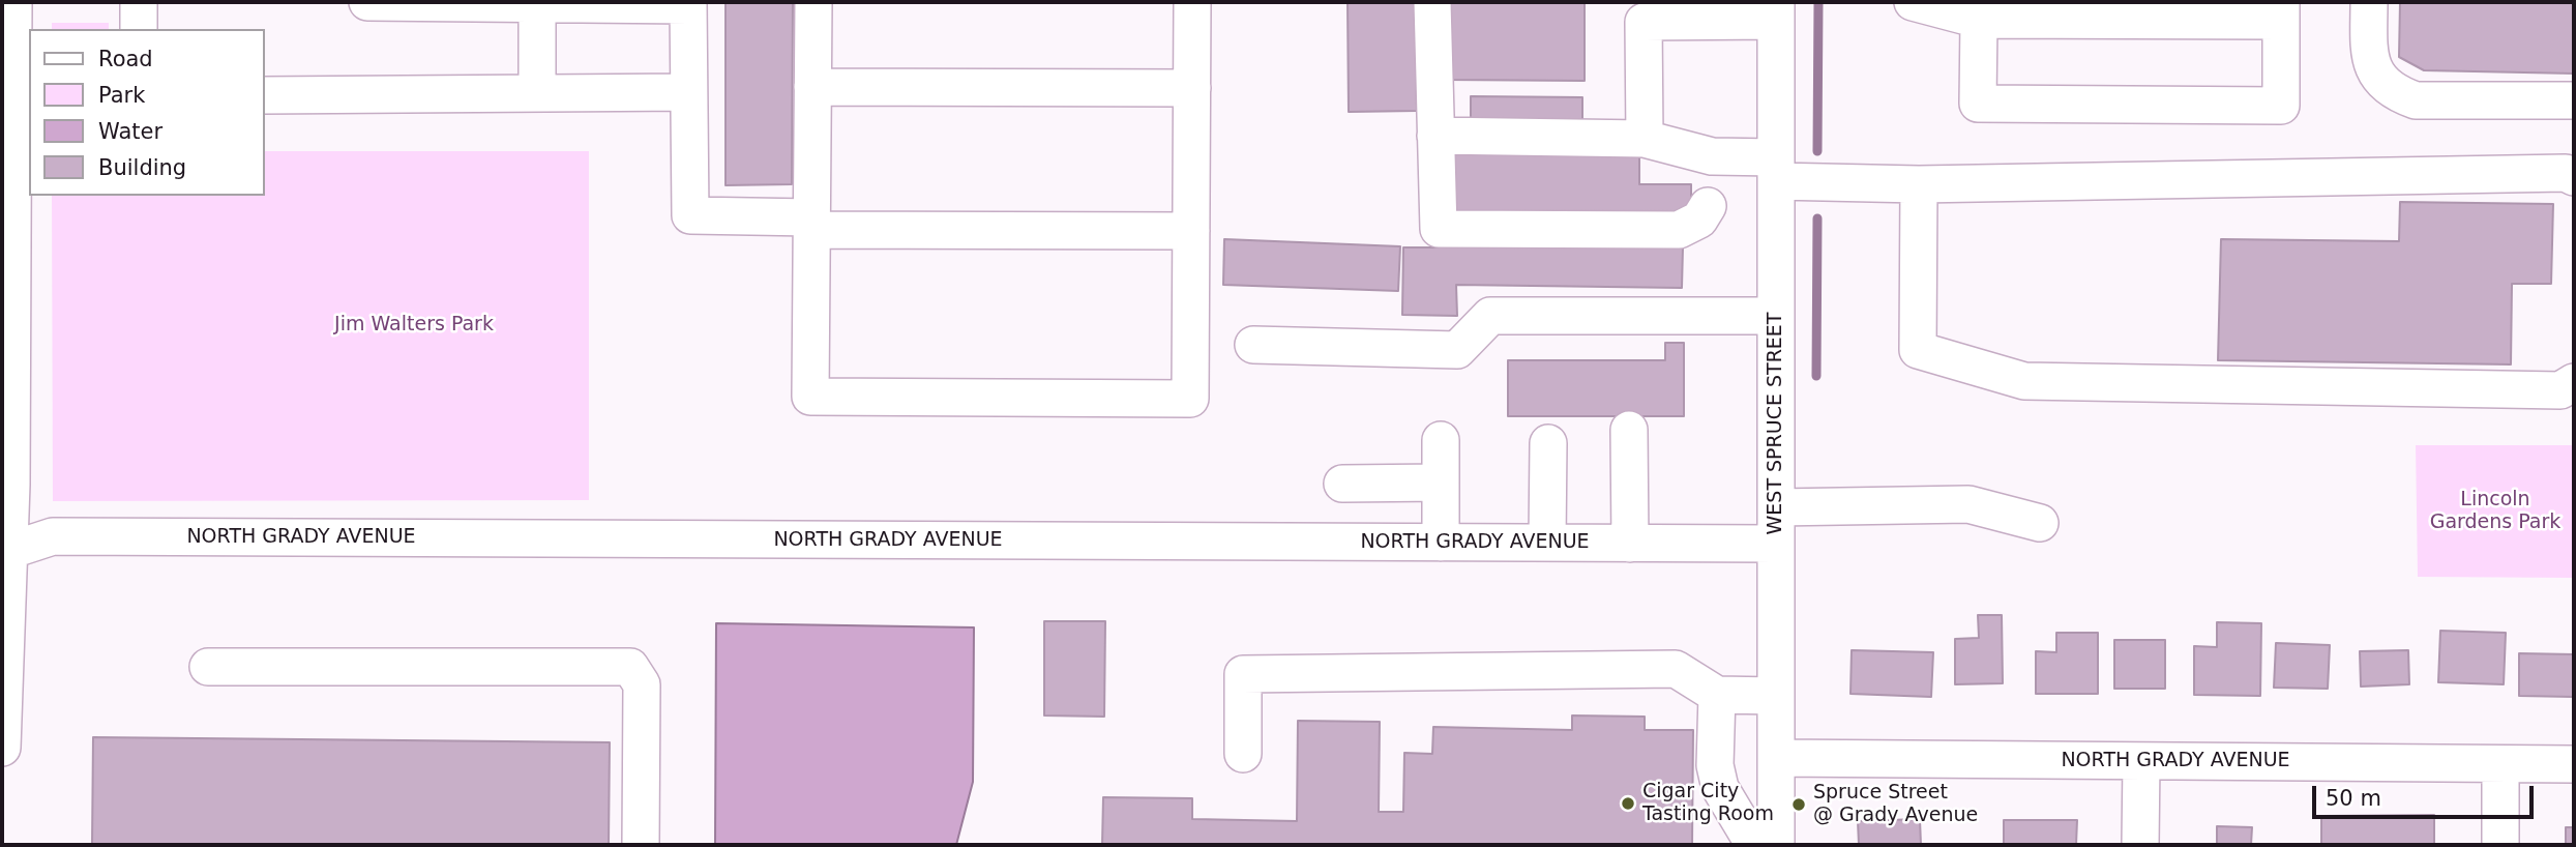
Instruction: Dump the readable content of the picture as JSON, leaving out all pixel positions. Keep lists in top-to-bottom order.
{
  "streets": {
    "street": ["WEST SPRUCE STREET", "NORTH GRADY AVENUE"]
  },
  "crossings": [
    ["WEST SPRUCE STREET", "NORTH GRADY AVENUE"]
  ],
  "parks": ["Jim Walters Park", "Lincoln Gardens Park"],
  "places": ["Cigar City Tasting Room", "Spruce Street @ Grady Avenue"],
  "legend": [
    "Road",
    "Park",
    "Water",
    "Building"
  ],
  "scale_bar": "50 m"
}
